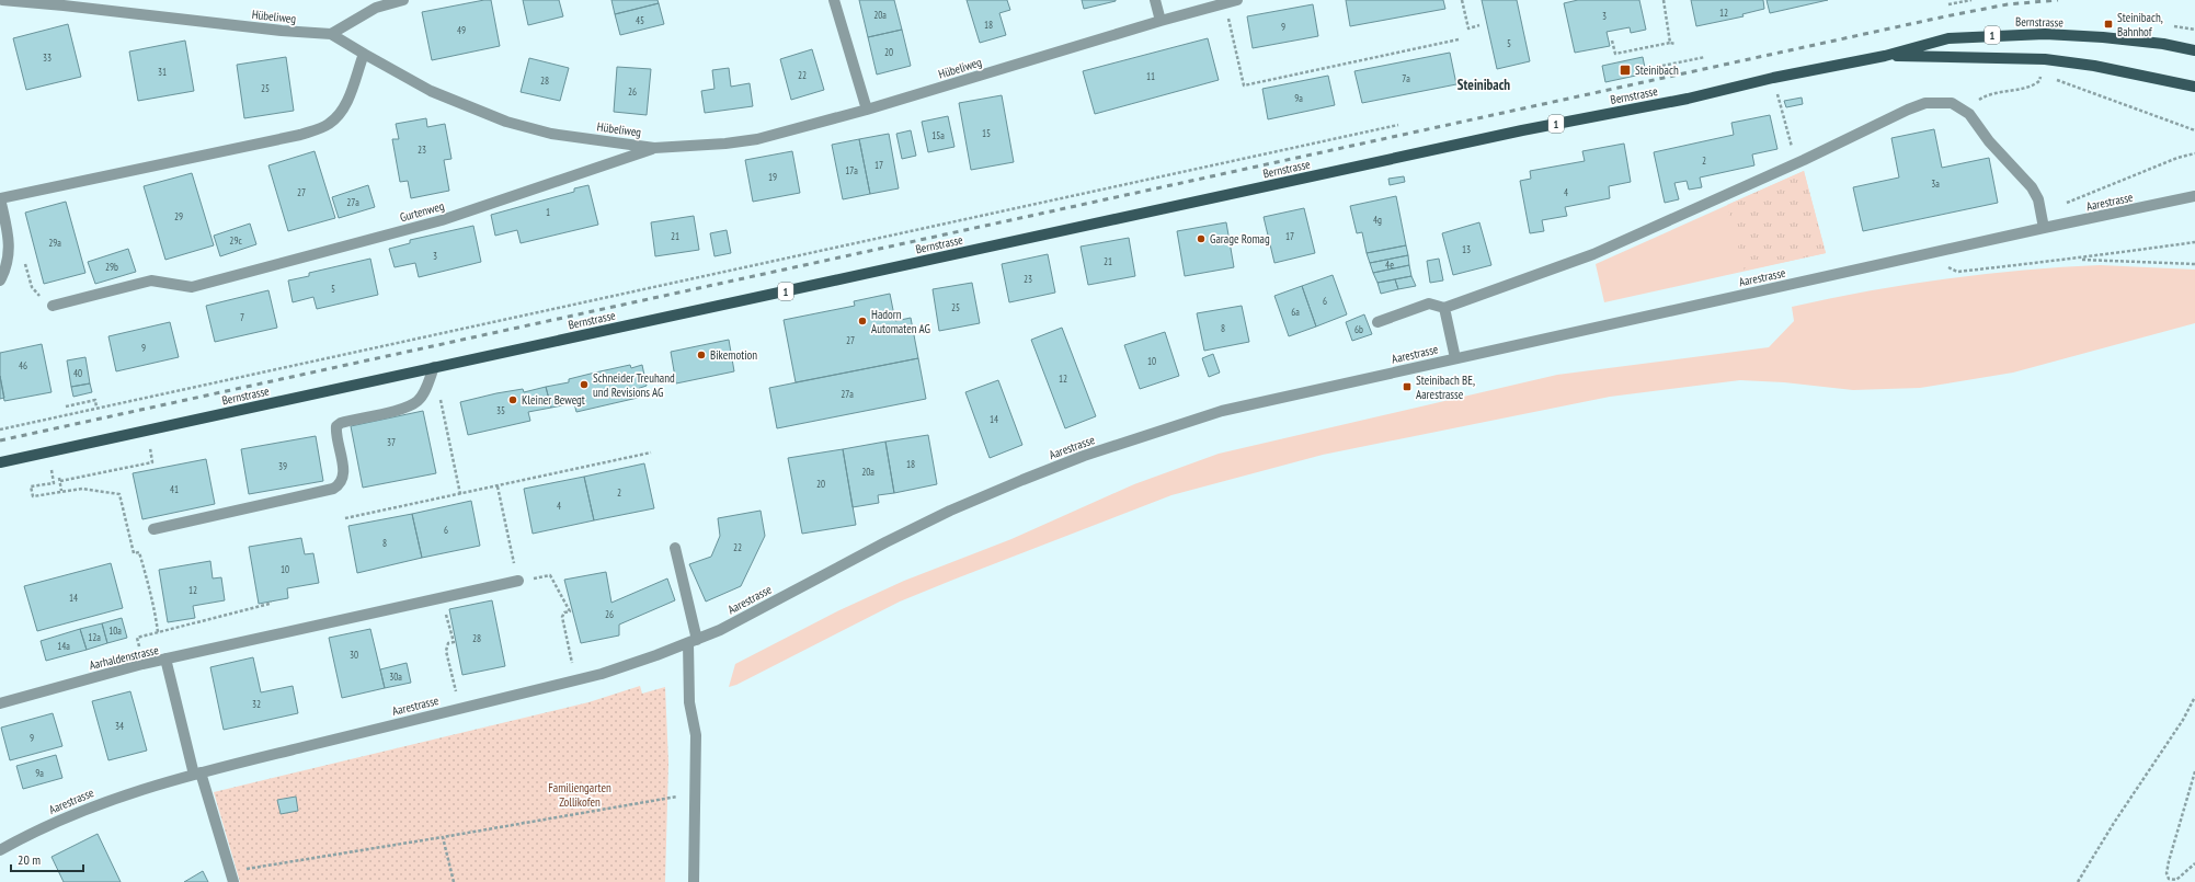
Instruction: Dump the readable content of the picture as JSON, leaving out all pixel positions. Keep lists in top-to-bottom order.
{
  "streets": {
    "main road": ["Bernstrasse", "1"],
    "street": [
      "Hübeliweg",
      "Aarestrasse",
      "Gurtenweg",
      "Aarhaldenstrasse"
    ]
  },
  "crossings": [
    ["Hübeliweg", "Gurtenweg"],
    ["Aarestrasse", "Aarhaldenstrasse"]
  ],
  "districts": ["Steinibach"],
  "parks": ["Familiengarten Zollikofen"],
  "places": {
    "transit": ["Steinibach, Bahnhof", "Steinibach", "Steinibach BE, Aarestrasse"],
    "other": [
      "Garage Romag",
      "Hadorn Automaten AG",
      "Bikemotion",
      "Schneider Treuhand und Revisions AG",
      "Kleiner Bewegt"
    ]
  },
  "house_numbers": [
    "12",
    "20a",
    "3",
    "45",
    "18",
    "9",
    "49",
    "5",
    "20",
    "33",
    "31",
    "22",
    "11",
    "7a",
    "28",
    "25",
    "26",
    "9a",
    "15",
    "15a",
    "23",
    "2",
    "17",
    "17a",
    "19",
    "3a",
    "27",
    "4",
    "27a",
    "1",
    "29",
    "4g",
    "21",
    "17",
    "29c",
    "29a",
    "13",
    "3",
    "21",
    "4e",
    "29b",
    "23",
    "5",
    "6",
    "25",
    "6a",
    "7",
    "8",
    "6b",
    "27",
    "9",
    "10",
    "46",
    "40",
    "12",
    "27a",
    "35",
    "14",
    "37",
    "18",
    "39",
    "20a",
    "20",
    "41",
    "2",
    "4",
    "6",
    "8",
    "22",
    "10",
    "12",
    "14",
    "26",
    "10a",
    "12a",
    "28",
    "14a",
    "30",
    "30a",
    "32",
    "34",
    "9",
    "9a"
  ],
  "scale_bar": "20 m"
}
